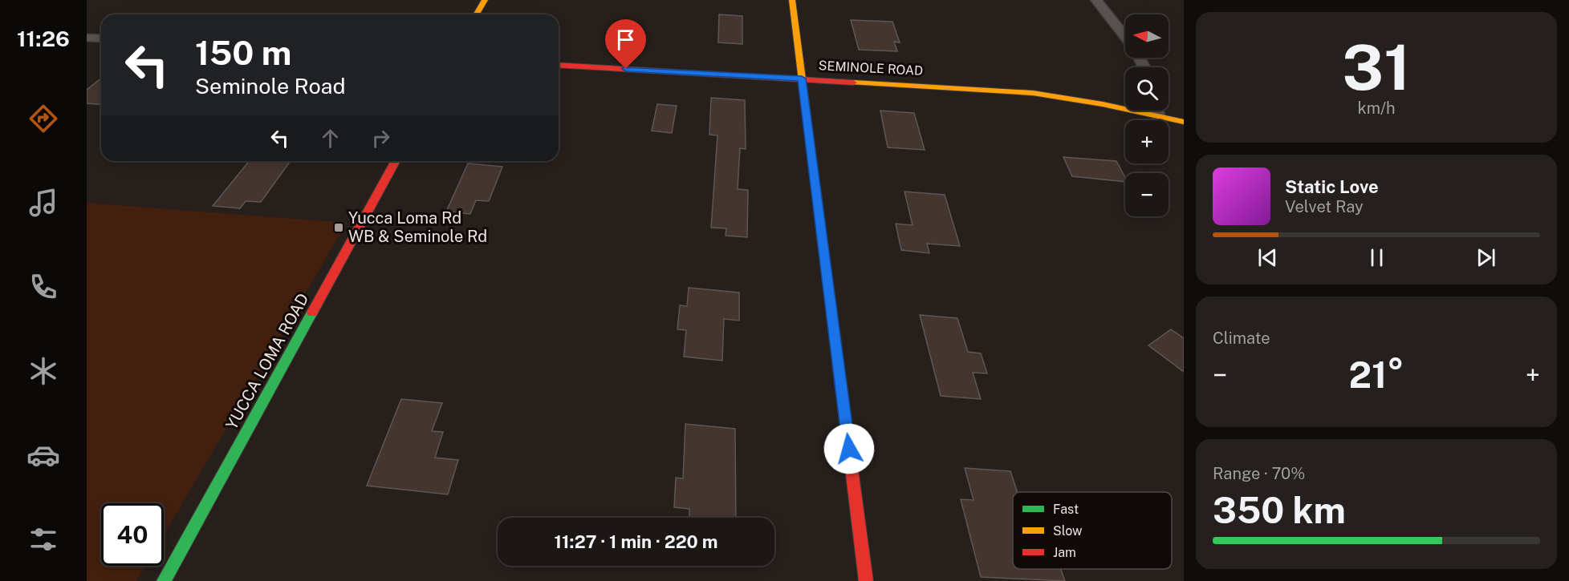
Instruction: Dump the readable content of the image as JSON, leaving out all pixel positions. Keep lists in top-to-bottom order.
{
  "streets": {
    "street": ["SEMINOLE ROAD", "YUCCA LOMA ROAD"]
  },
  "places": {
    "transit": ["Yucca Loma Rd WB & Seminole Rd"]
  },
  "legend": ["Fast", "Slow", "Jam"],
  "north": "left",
  "page": {
    "tabs": "11:26",
    "tile": [
      ["31", "km/h"],
      "Climate",
      ["Range · 70%", "350 km"]
    ],
    "map_buttons": ["+", "−"],
    "turn": ["150 m", "Seminole Road"],
    "song": ["Static Love", "Velvet Ray"],
    "heat": ["−", "21°", "+"],
    "limit": "40",
    "trip": "11:27 · 1 min · 220 m"
  }
}
